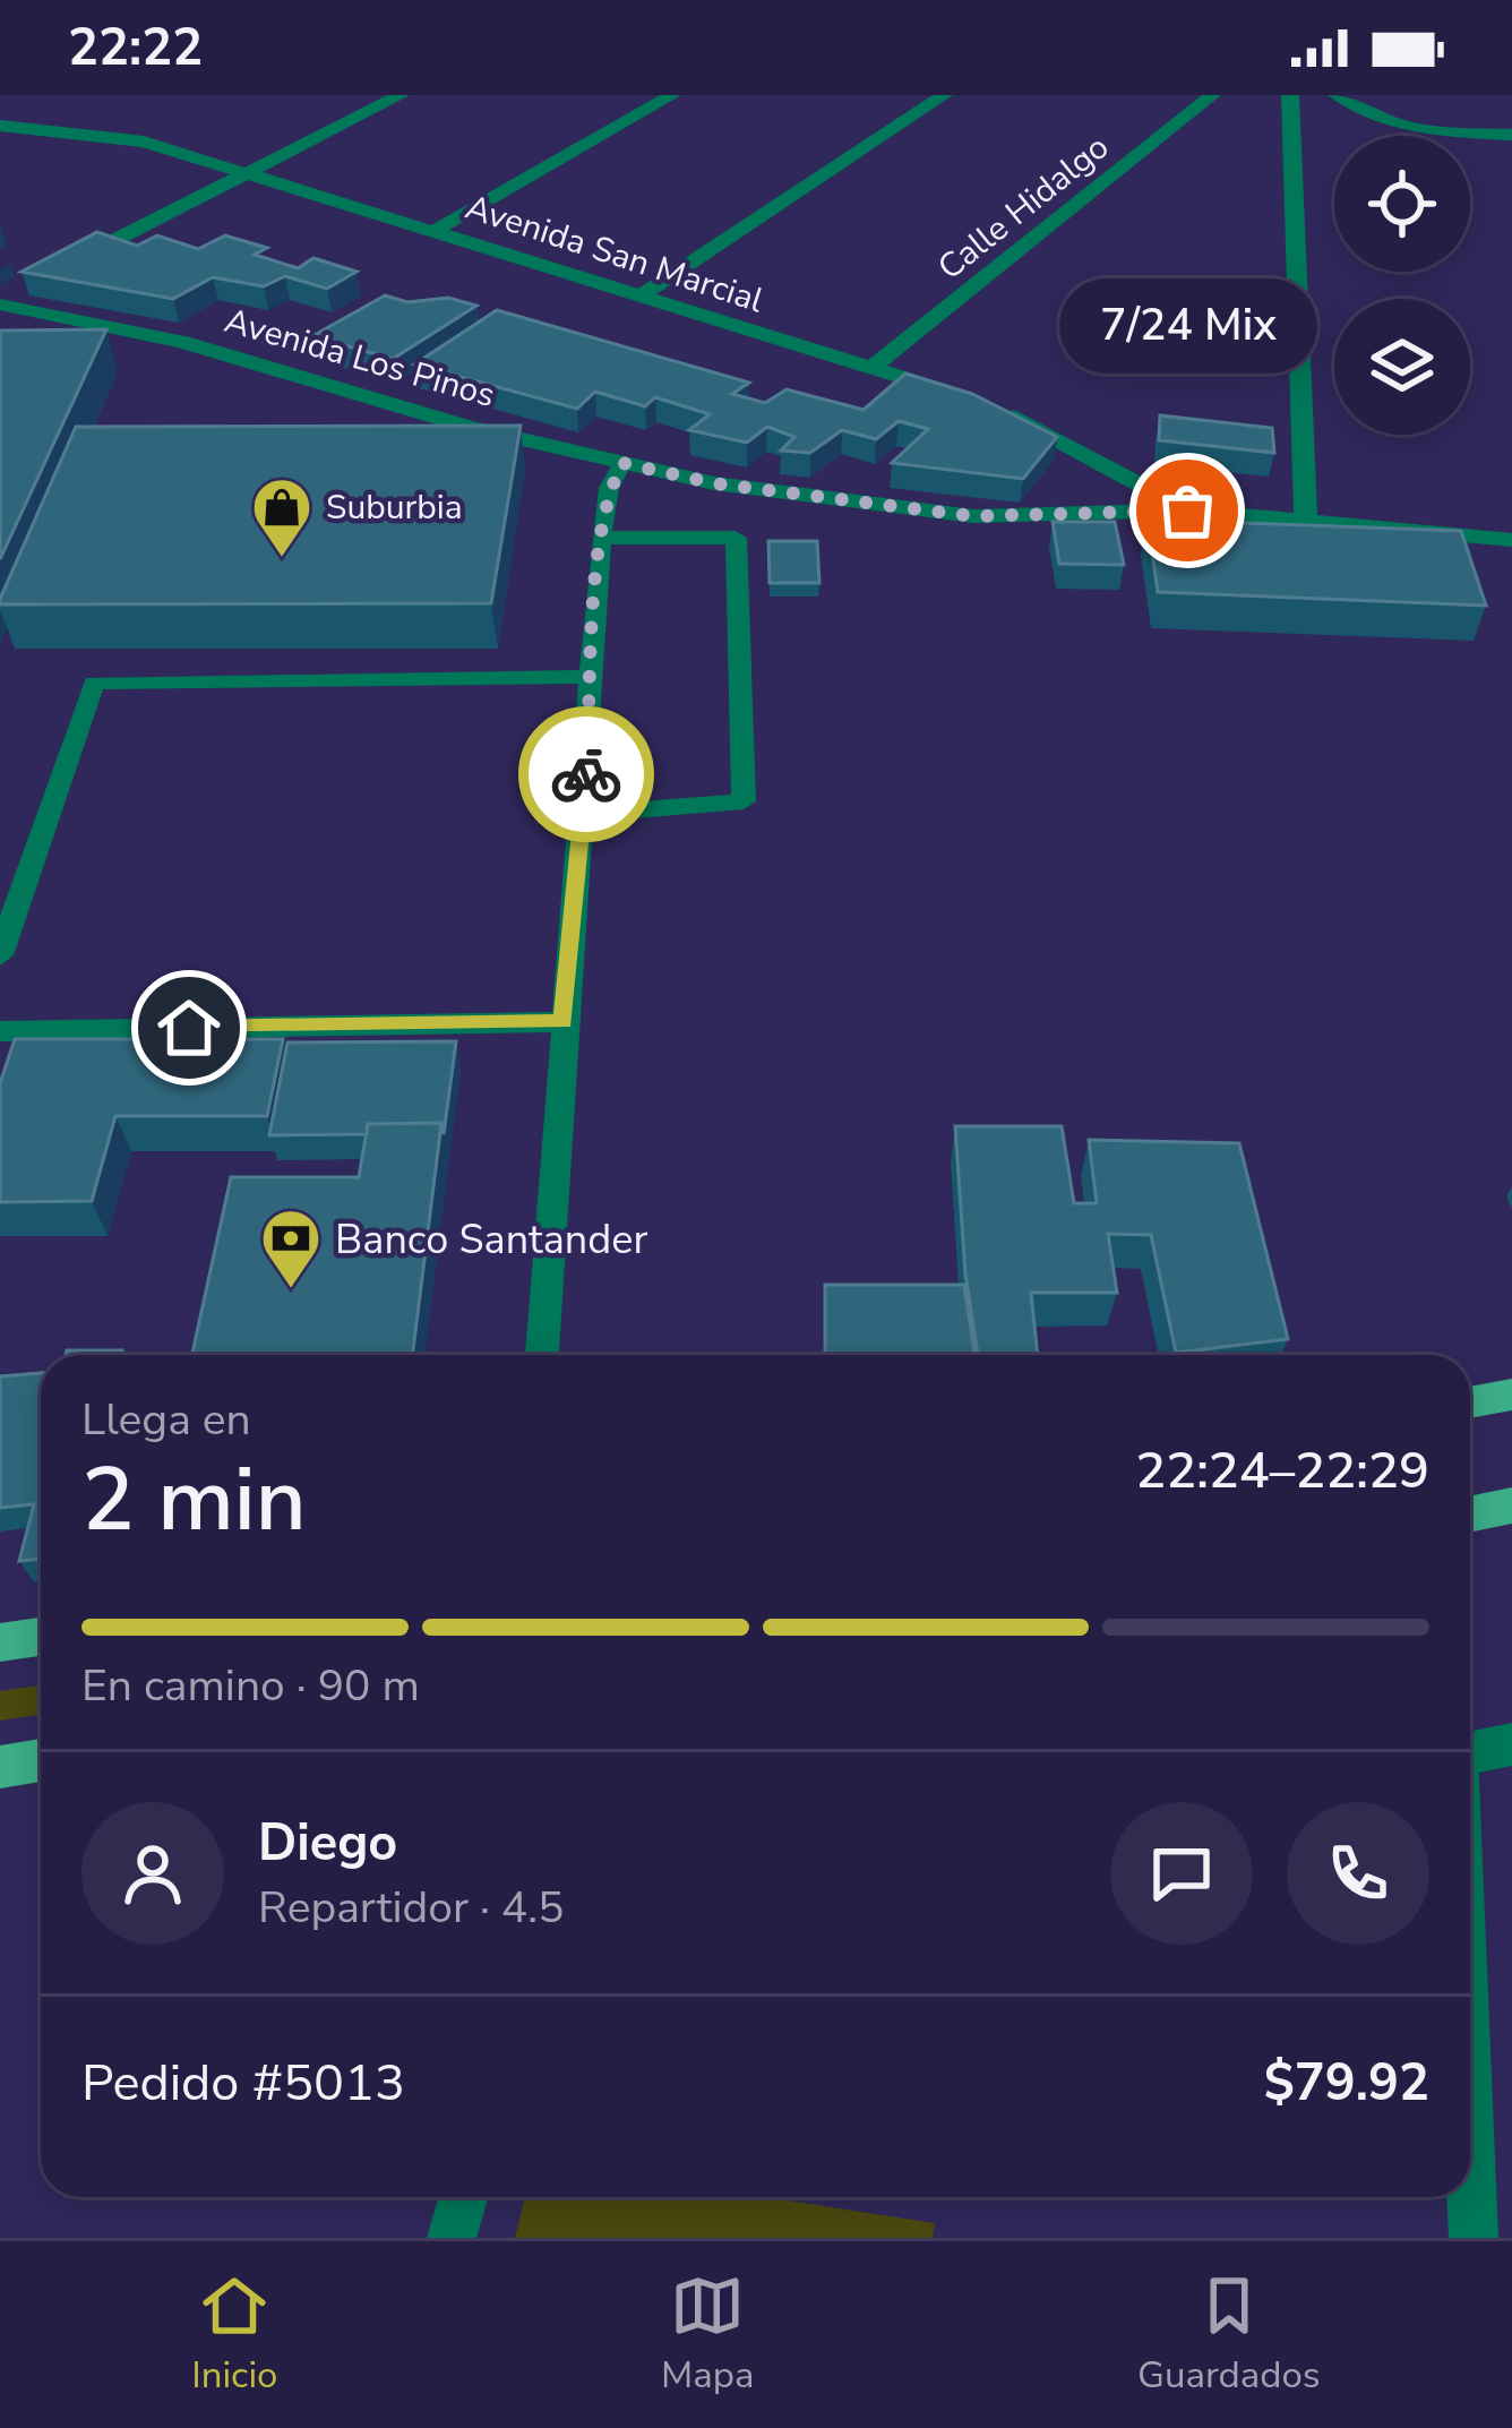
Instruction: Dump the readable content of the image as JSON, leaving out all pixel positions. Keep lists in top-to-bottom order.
{
  "streets": {
    "street": ["Calle Hidalgo", "Avenida San Marcial", "Avenida Los Pinos"]
  },
  "crossings": [
    ["Calle Hidalgo", "Avenida San Marcial"],
    ["Avenida San Marcial", "Avenida Los Pinos"]
  ],
  "places": {
    "other": ["7/24 Mix"],
    "shop": ["Suburbia"],
    "bank": ["Banco Santander"]
  },
  "page": {
    "status": "22:22",
    "bubble": "7/24 Mix",
    "heading": ["2 min", "Llega en", "22:24–22:29"],
    "panel": [
      "Diego",
      "Repartidor · 4.5",
      "Pedido #5013",
      "$79.92"
    ],
    "bar": "En camino · 90 m",
    "tabs": ["Inicio", "Mapa", "Guardados"]
  }
}
